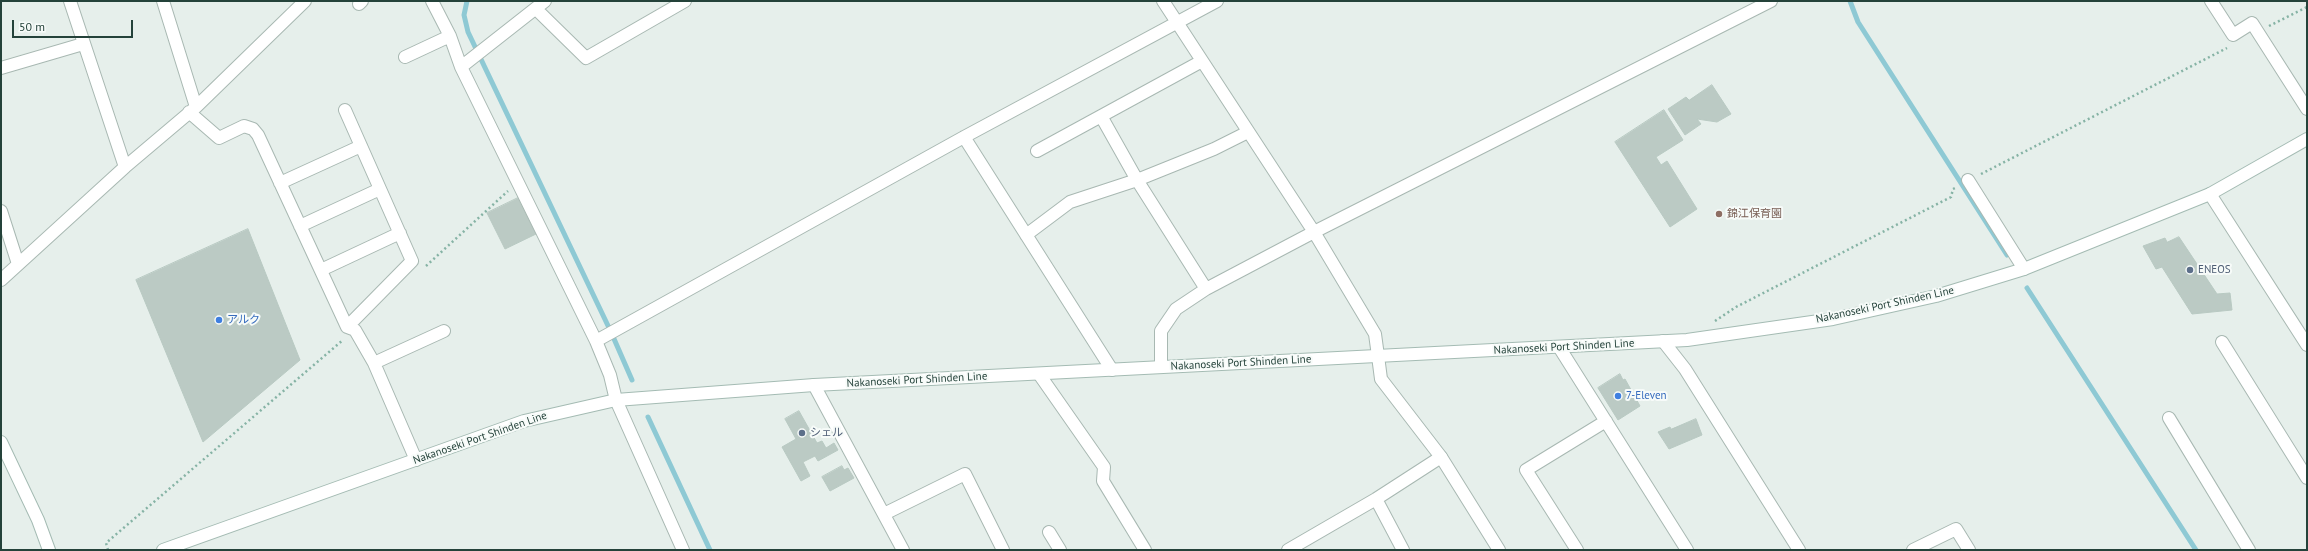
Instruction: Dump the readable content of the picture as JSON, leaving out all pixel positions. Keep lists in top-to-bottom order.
{
  "streets": {
    "street": ["Nakanoseki Port Shinden Line"]
  },
  "places": [
    "錦江保育園",
    "ENEOS",
    "アルク",
    "7-Eleven",
    "シェル"
  ],
  "scale_bar": "50 m"
}
